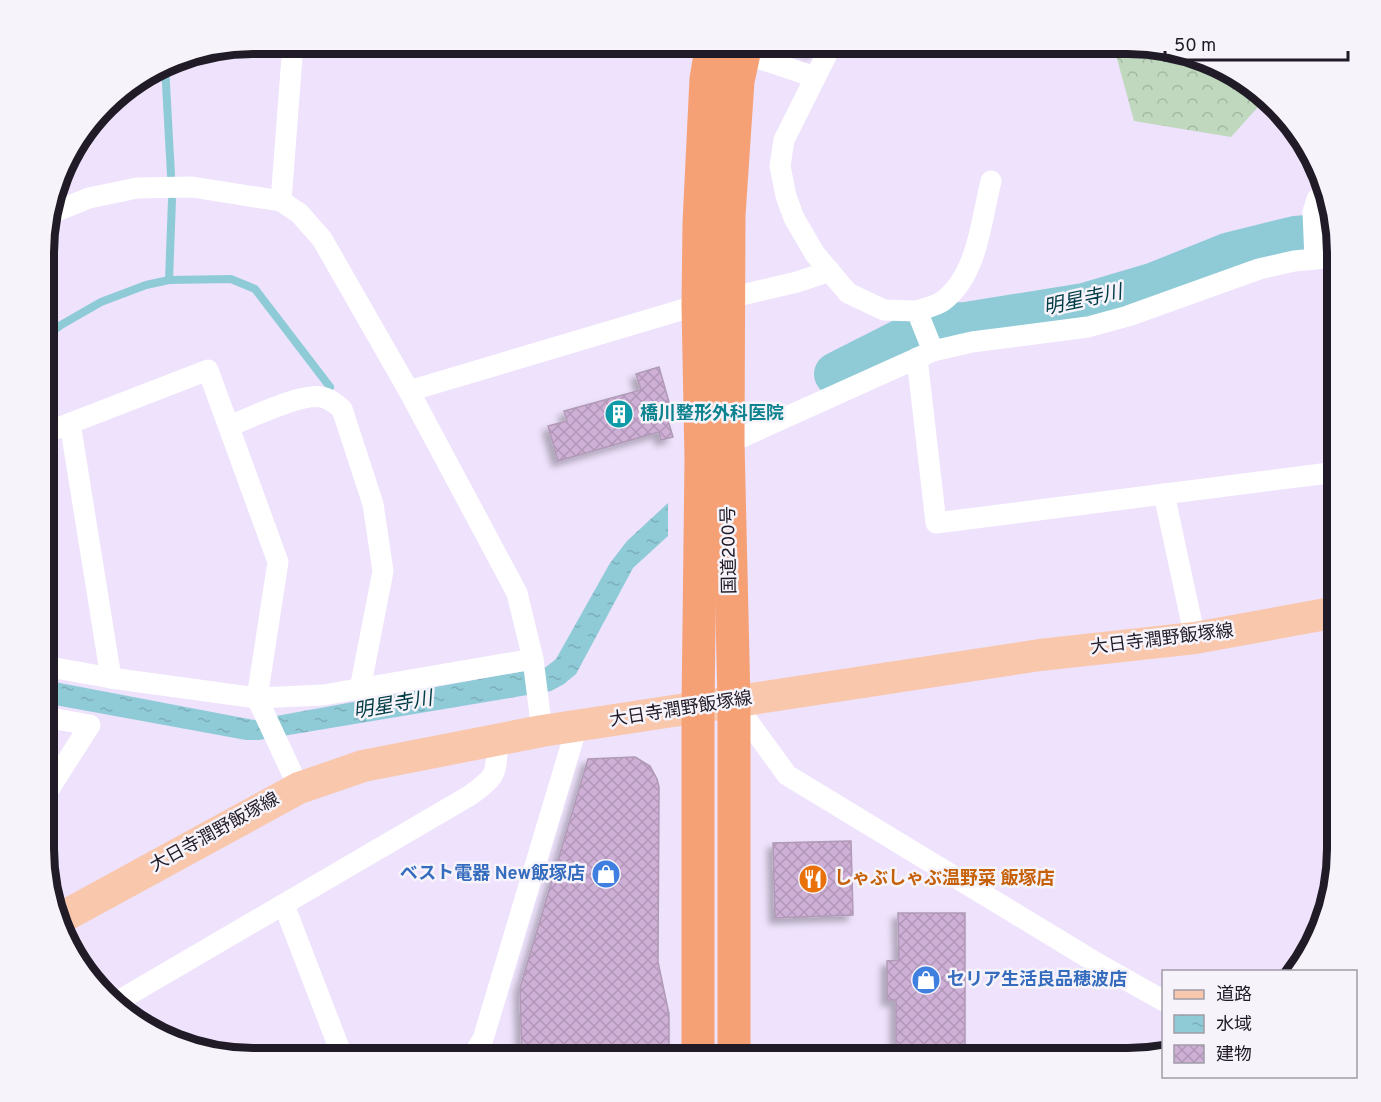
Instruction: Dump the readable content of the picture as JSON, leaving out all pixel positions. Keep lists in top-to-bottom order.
{
  "streets": {
    "highway": ["国道200号"],
    "main road": ["大日寺潤野飯塚線"]
  },
  "crossings": [
    ["国道200号", "大日寺潤野飯塚線"]
  ],
  "water": ["明星寺川"],
  "places": {
    "building": ["橋川整形外科医院"],
    "shop": ["ベスト電器 New飯塚店", "セリア生活良品穂波店"],
    "restaurant": ["しゃぶしゃぶ温野菜 飯塚店"]
  },
  "legend": ["道路", "水域", "建物"],
  "scale_bar": "50 m"
}
